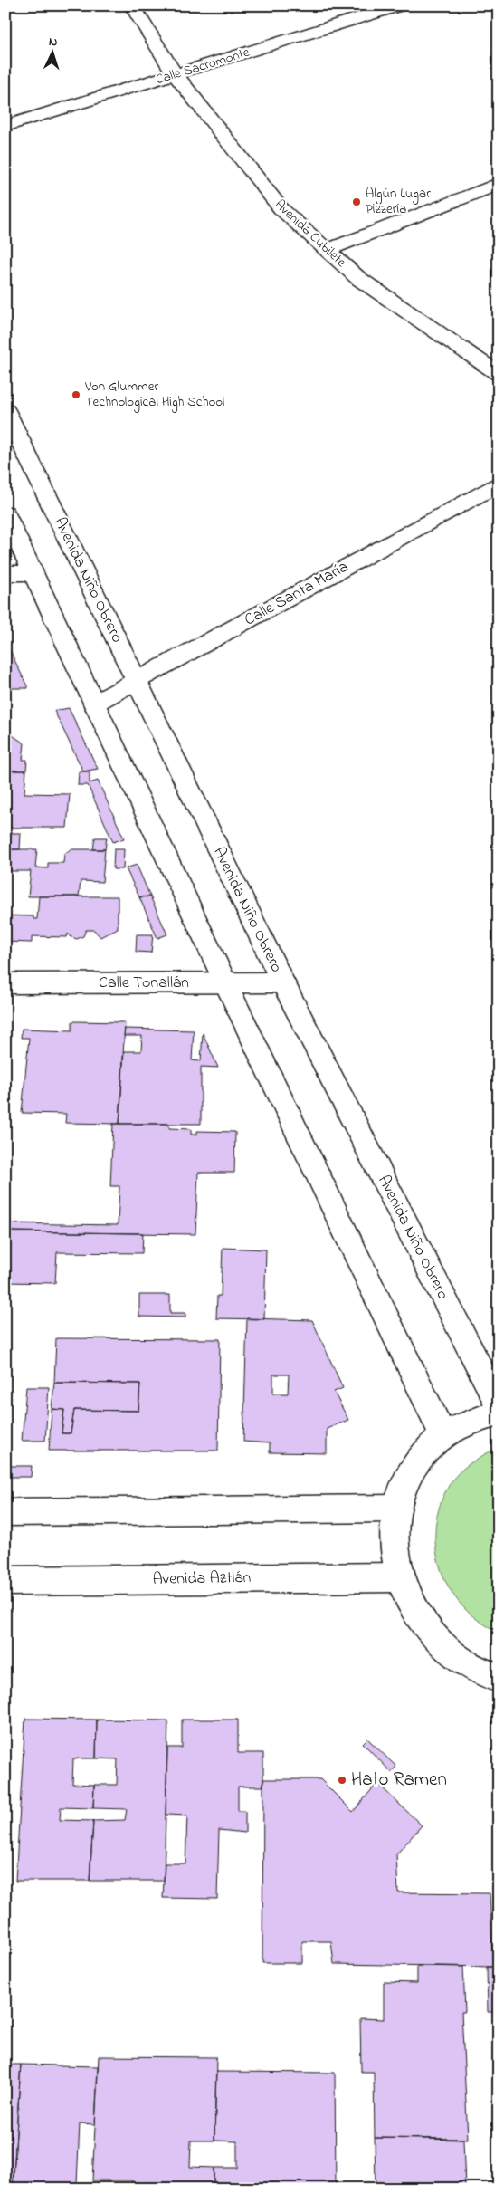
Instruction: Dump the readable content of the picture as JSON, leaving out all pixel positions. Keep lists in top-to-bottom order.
{
  "streets": {
    "street": [
      "Calle Sacromonte",
      "Avenida Cubilete",
      "Avenida Niño Obrero",
      "Calle Santa María",
      "Calle Tonallán",
      "Avenida Aztlán"
    ]
  },
  "crossings": [
    ["Calle Sacromonte", "Avenida Cubilete"],
    ["Avenida Niño Obrero", "Calle Santa María"],
    ["Avenida Niño Obrero", "Calle Tonallán"]
  ],
  "places": ["Algún Lugar Pizzería", "Von Glummer Technological High School", "Hato Ramen"],
  "north": "top"
}
